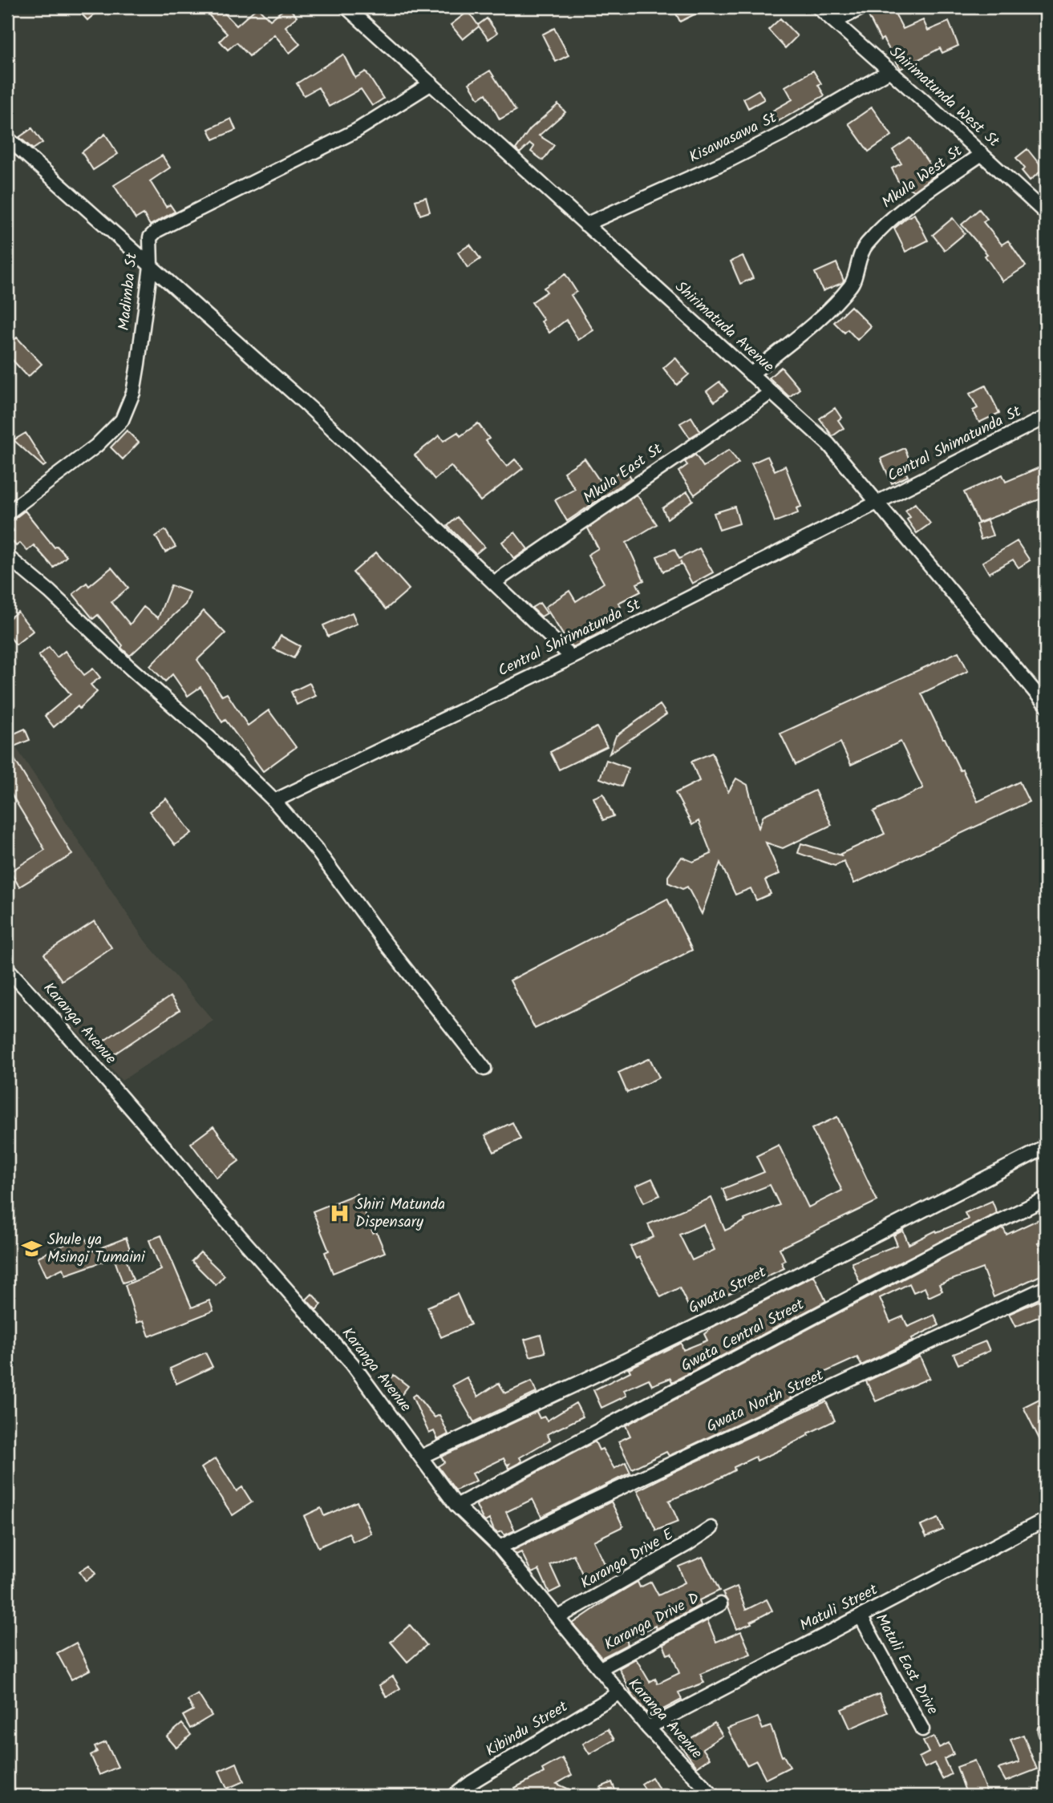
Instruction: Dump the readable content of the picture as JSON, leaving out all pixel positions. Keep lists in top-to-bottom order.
{
  "streets": {
    "street": [
      "Shirimatunda West St",
      "Kisawasawa St",
      "Mkula West St",
      "Madimba St",
      "Shirimatuda Avenue",
      "Central Shimatunda St",
      "Mkula East St",
      "Central Shirimatunda St",
      "Karanga Avenue",
      "Gwata Street",
      "Gwata Central Street",
      "Gwata North Street",
      "Karanga Drive E",
      "Matuli Street",
      "Karanga Drive D",
      "Matuli East Drive",
      "Kibindu Street"
    ]
  },
  "crossings": [
    ["Shirimatunda West St", "Kisawasawa St"],
    ["Shirimatunda West St", "Mkula West St"],
    ["Kisawasawa St", "Shirimatuda Avenue"],
    ["Mkula West St", "Shirimatuda Avenue"],
    ["Madimba St", "Shirimatuda Avenue"],
    ["Shirimatuda Avenue", "Central Shimatunda St"],
    ["Shirimatuda Avenue", "Mkula East St"],
    ["Shirimatuda Avenue", "Central Shirimatunda St"],
    ["Central Shimatunda St", "Central Shirimatunda St"],
    ["Karanga Avenue", "Gwata Street"],
    ["Karanga Avenue", "Gwata Central Street"],
    ["Karanga Avenue", "Gwata North Street"],
    ["Karanga Avenue", "Karanga Drive E"],
    ["Karanga Avenue", "Matuli Street"],
    ["Karanga Avenue", "Karanga Drive D"],
    ["Karanga Avenue", "Kibindu Street"],
    ["Matuli Street", "Matuli East Drive"]
  ],
  "places": {
    "hospital": ["Shiri Matunda Dispensary"],
    "school or university": ["Shule ya Msingi Tumaini"]
  }
}
